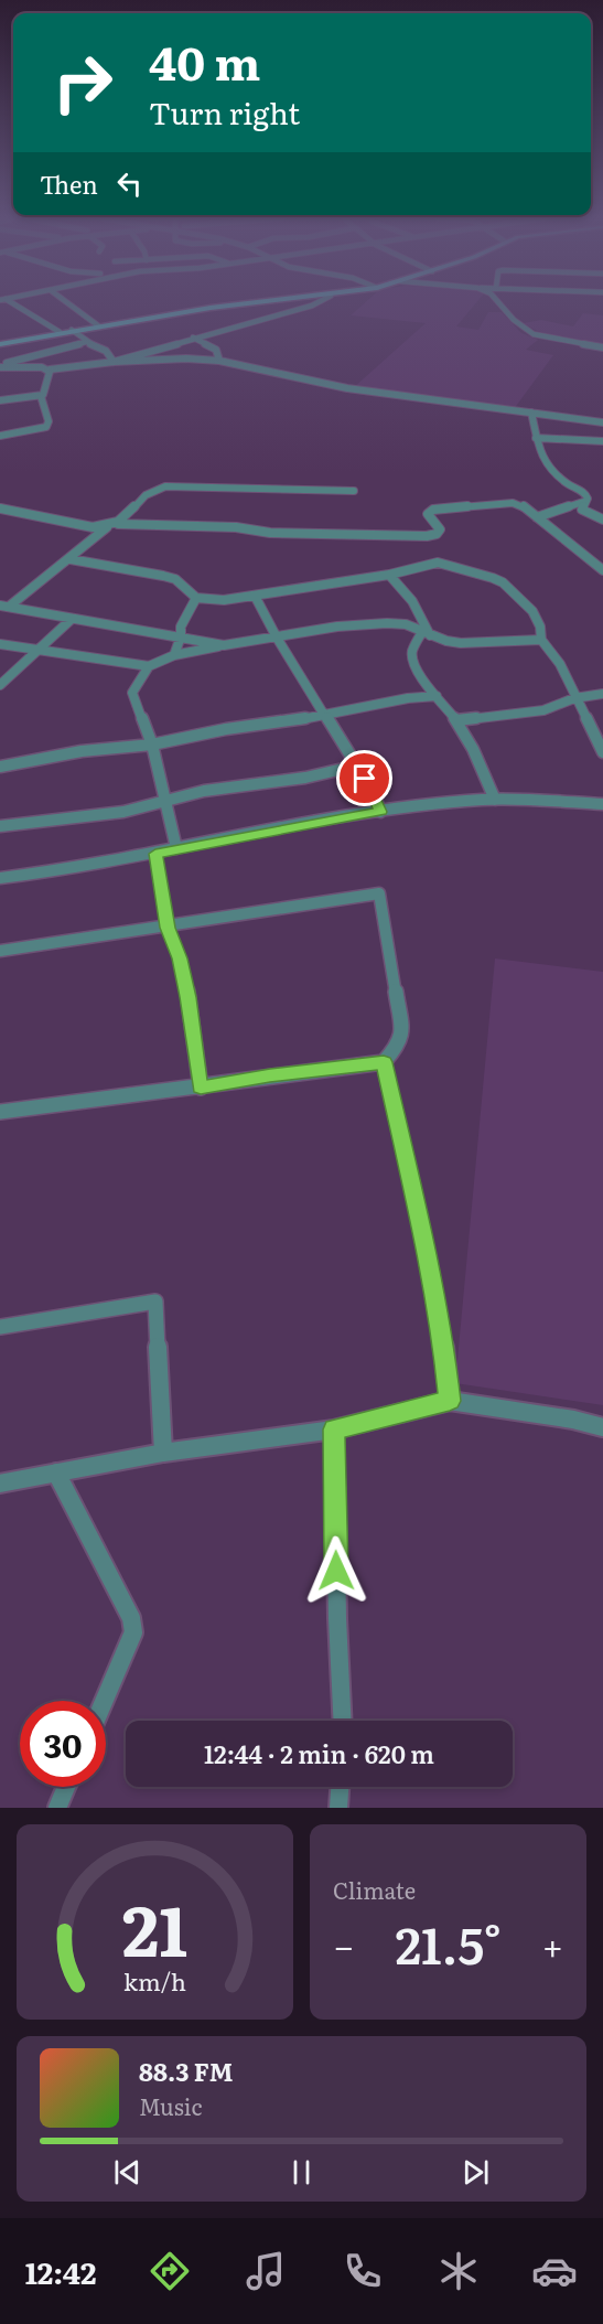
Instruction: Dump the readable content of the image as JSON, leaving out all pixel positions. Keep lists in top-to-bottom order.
{
  "page": {
    "turn": ["40 m", "Turn right"],
    "then": "Then",
    "limit": "30",
    "trip": "12:44 · 2 min · 620 m",
    "tile": "Climate",
    "heat": ["−", "21.5°", "+"],
    "song": ["88.3 FM", "Music"],
    "tabs": "12:42",
    "gauge": ["21", "km/h"]
  }
}
